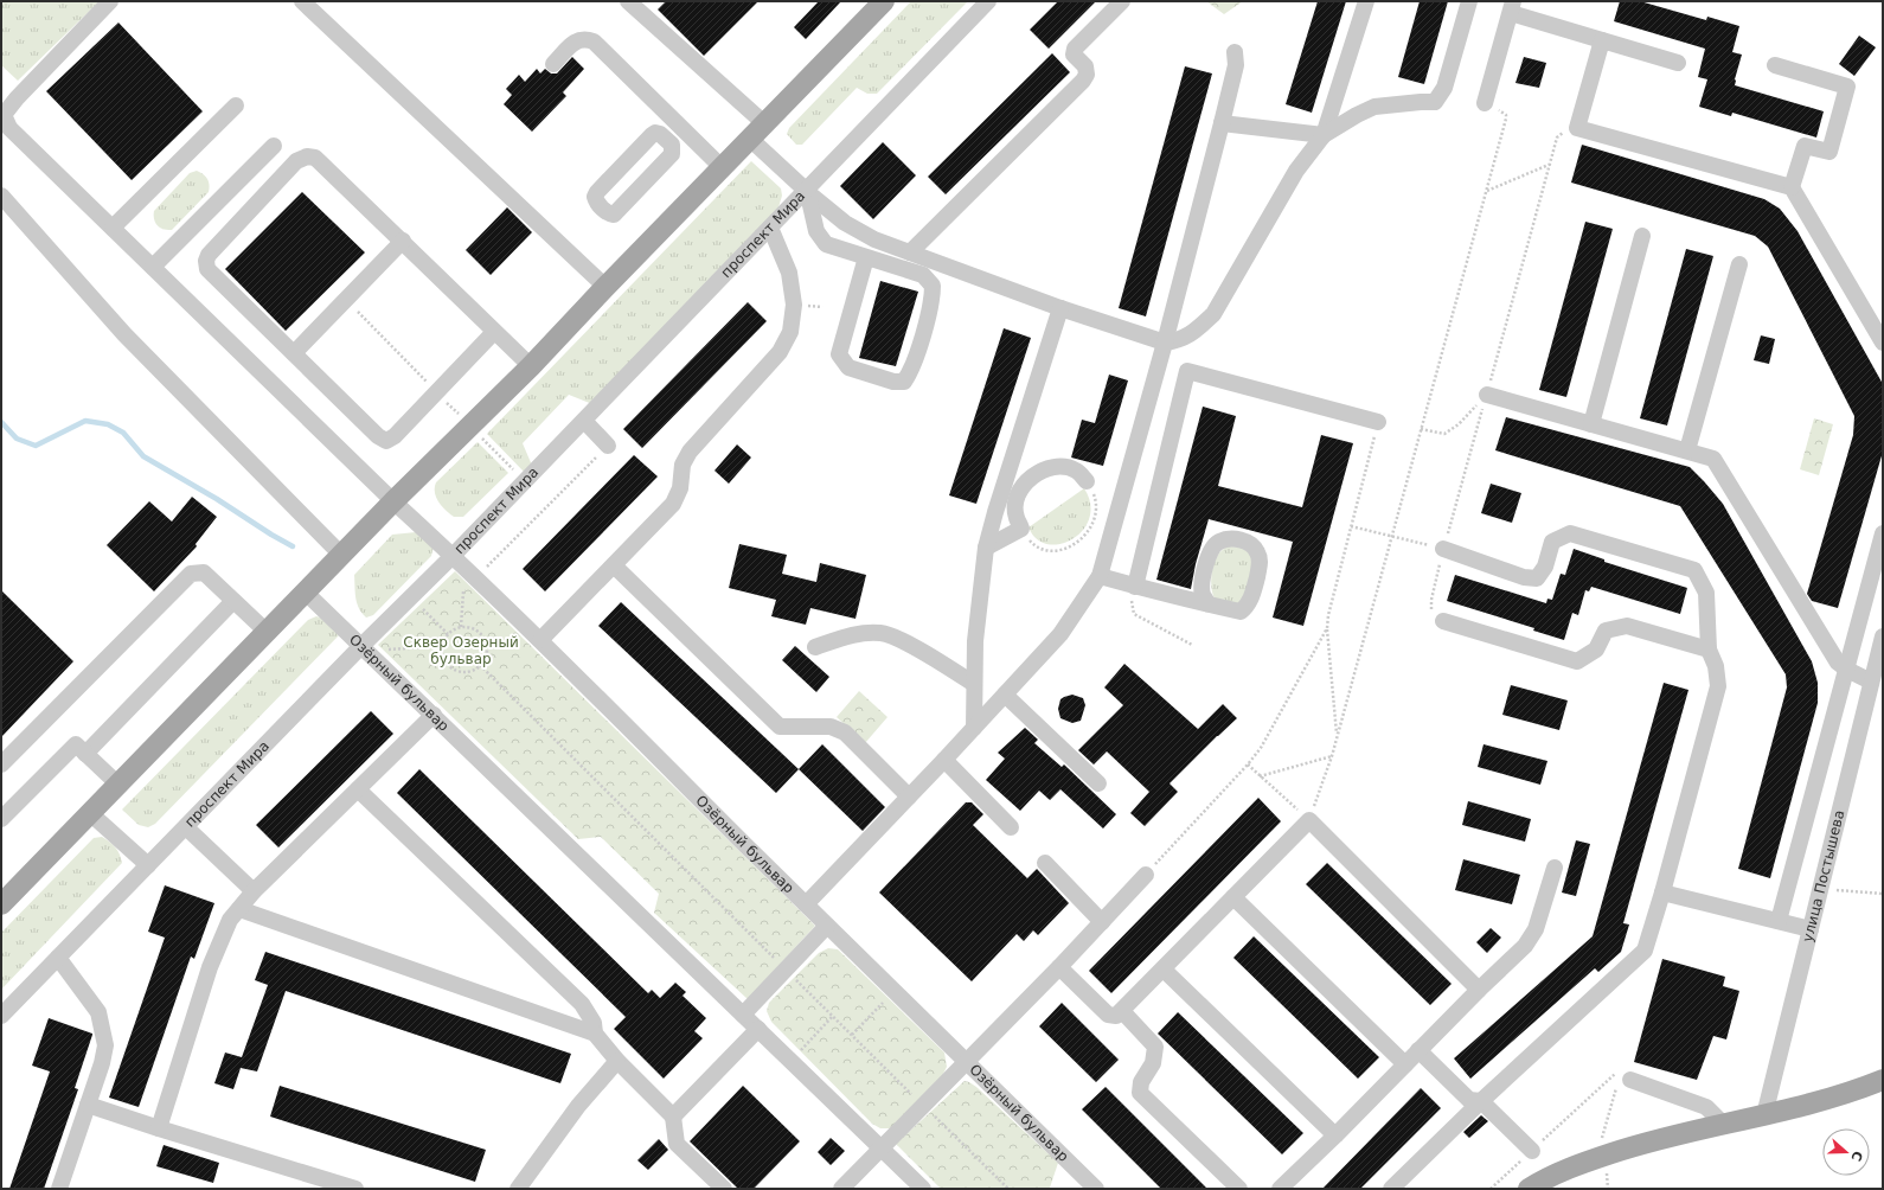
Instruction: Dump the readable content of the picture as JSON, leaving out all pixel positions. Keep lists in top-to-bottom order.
{
  "streets": {
    "street": ["проспект Мира", "Озёрный бульвар", "улица Постышева"]
  },
  "crossings": [
    ["проспект Мира", "Озёрный бульвар"]
  ],
  "parks": ["Сквер Озерный бульвар"],
  "north": "right"
}
